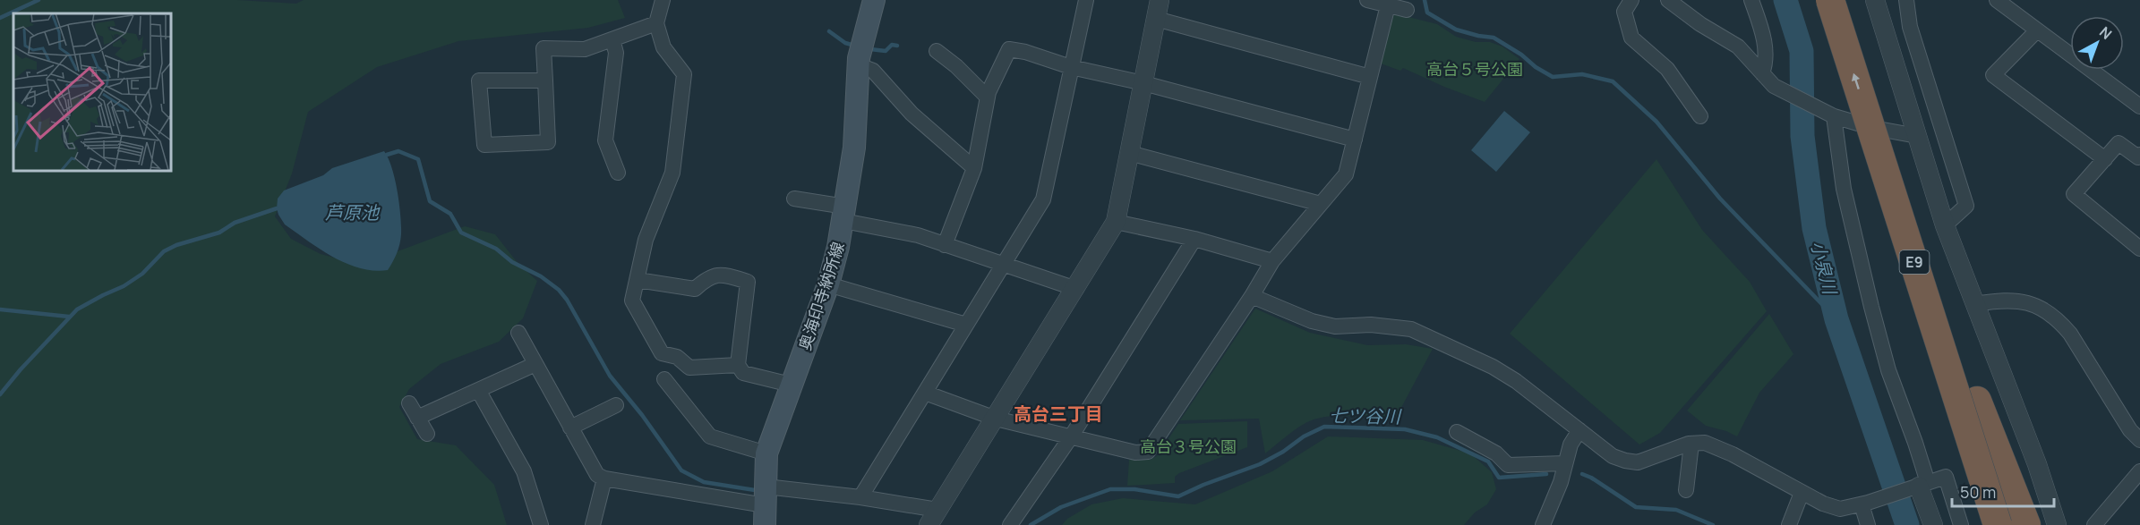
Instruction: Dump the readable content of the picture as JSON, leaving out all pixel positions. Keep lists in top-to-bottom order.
{
  "streets": {
    "highway": ["E9"],
    "main road": ["奥海印寺納所線"]
  },
  "districts": ["高台三丁目"],
  "water": ["芦原池", "小泉川", "七ツ谷川"],
  "parks": ["高台５号公園", "高台３号公園"],
  "scale_bar": "50 m",
  "north": "top right"
}
